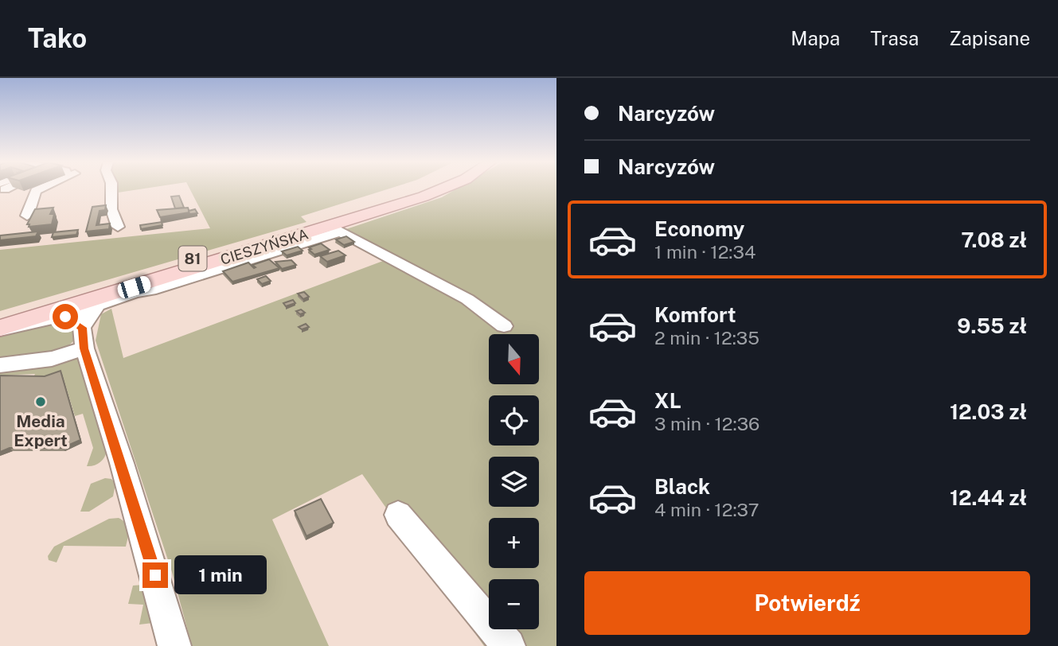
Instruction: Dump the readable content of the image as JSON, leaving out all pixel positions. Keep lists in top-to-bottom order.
{
  "streets": {
    "main road": ["CIESZYŃSKA", "81"]
  },
  "places": ["Media Expert"],
  "north": "bottom",
  "page": {
    "header": "Tako",
    "nav": ["Mapa", "Trasa", "Zapisane"],
    "banner": ["Narcyzów", "Narcyzów"],
    "list": [
      {
        "name": "Economy",
        "note": "1 min · 12:34",
        "value": "7.08 zł"
      },
      {
        "name": "Komfort",
        "note": "2 min · 12:35",
        "value": "9.55 zł"
      },
      {
        "name": "XL",
        "note": "3 min · 12:36",
        "value": "12.03 zł"
      },
      {
        "name": "Black",
        "note": "4 min · 12:37",
        "value": "12.44 zł"
      }
    ],
    "map_buttons": ["+", "−"],
    "bubble": "1 min",
    "buttons": "Potwierdź"
  }
}
